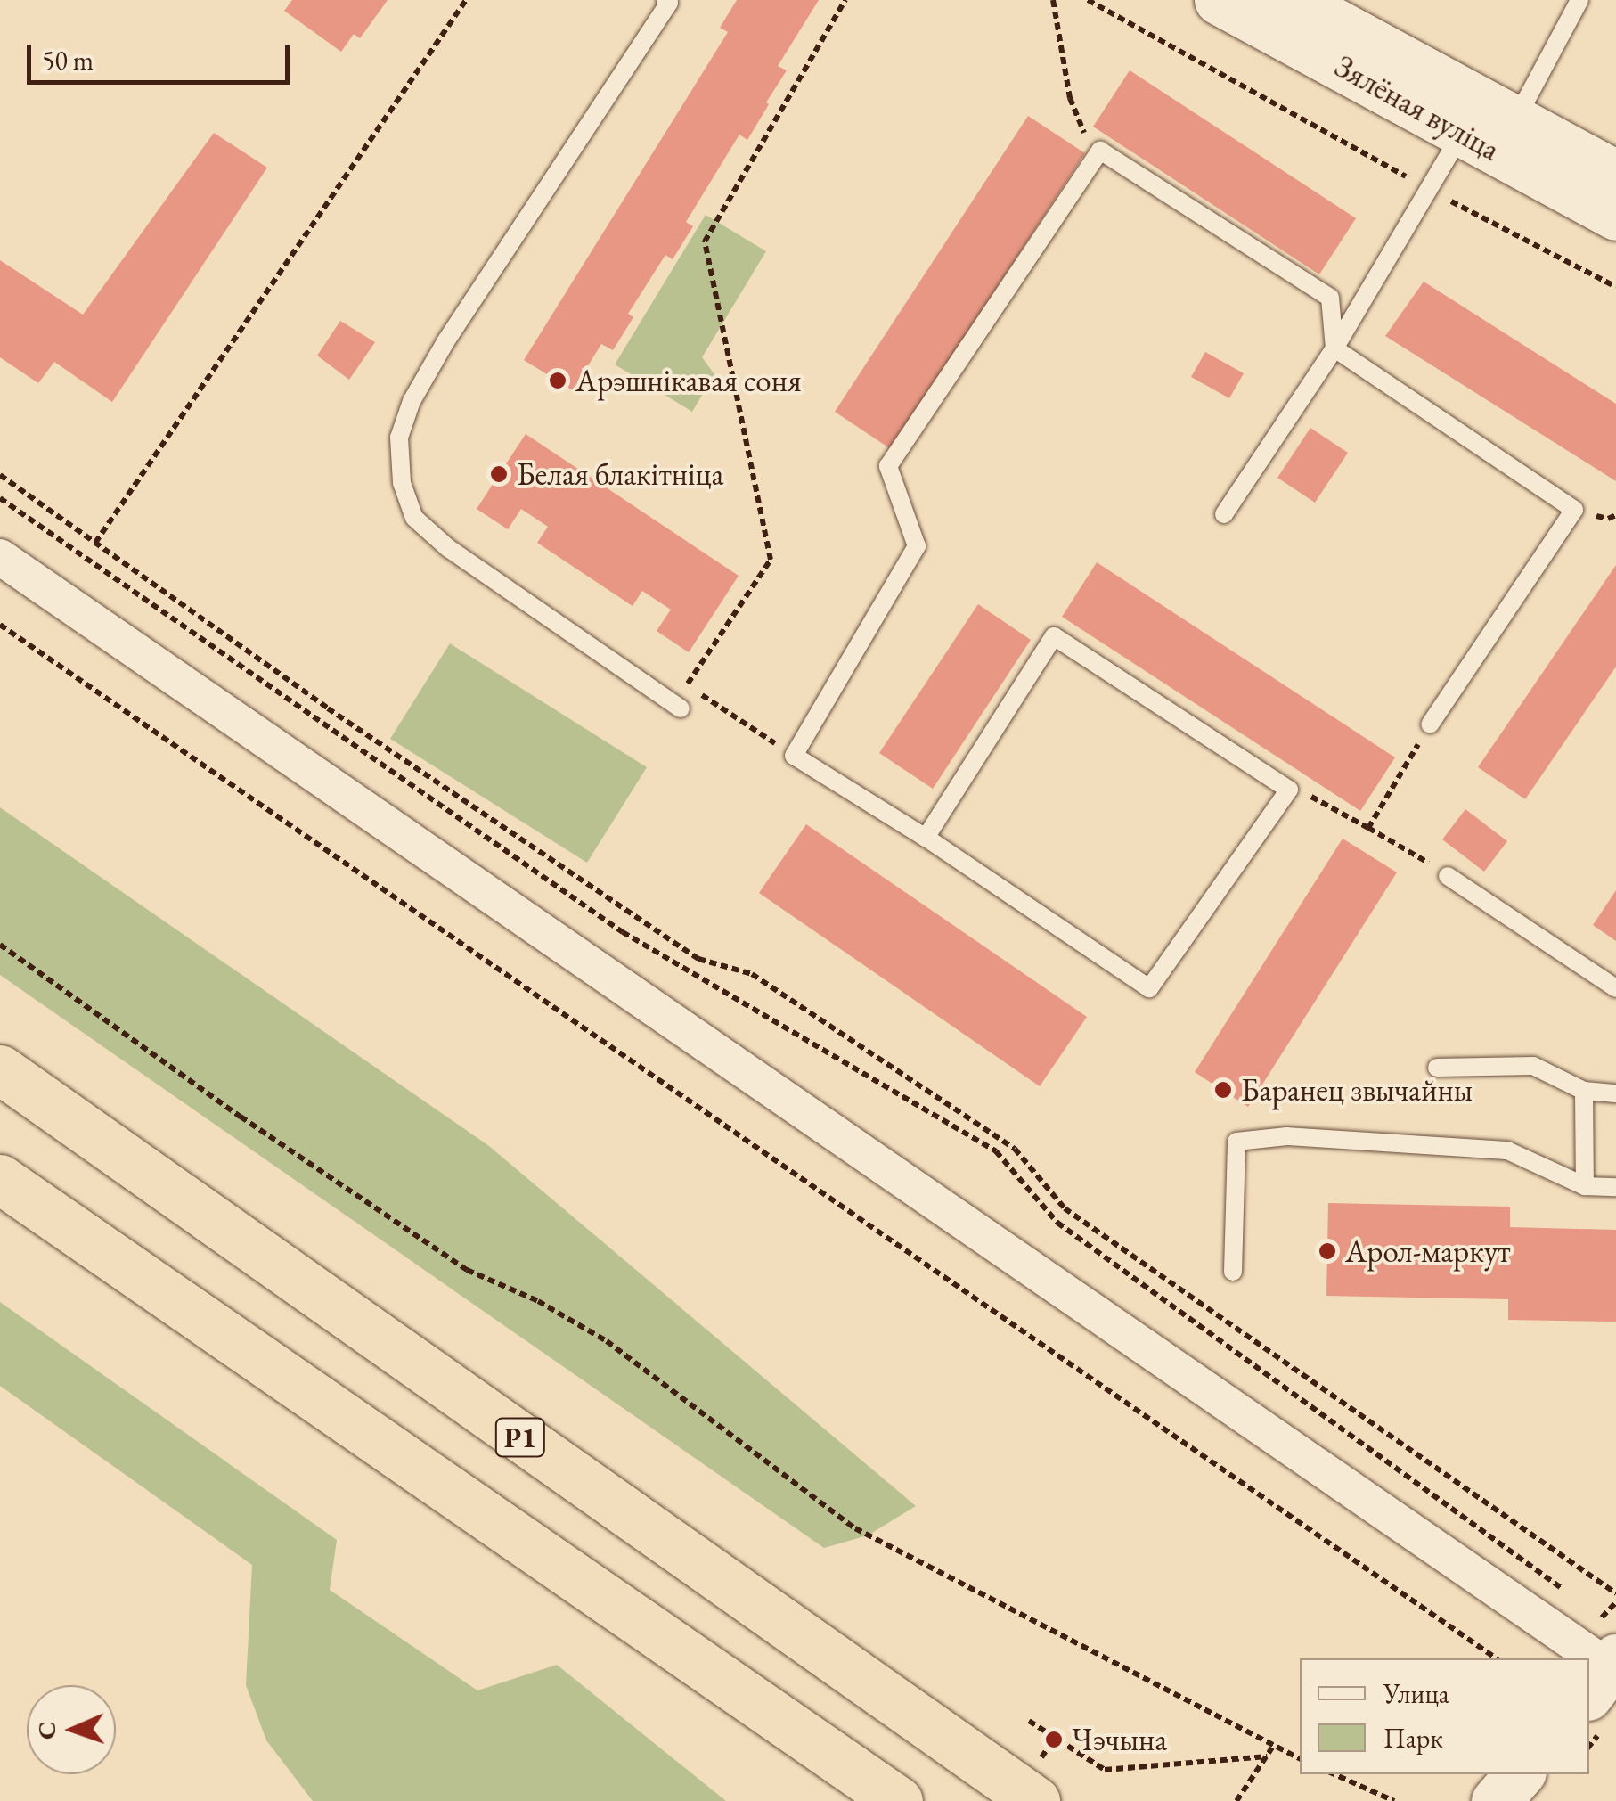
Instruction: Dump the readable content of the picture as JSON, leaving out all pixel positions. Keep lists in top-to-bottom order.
{
  "streets": {
    "highway": ["Р1"],
    "main road": ["Зялёная вуліца"]
  },
  "places": [
    "Арэшнікавая соня",
    "Белая блакітніца",
    "Баранец звычайны",
    "Арол-маркут",
    "Чэчына"
  ],
  "legend": ["Улица", "Парк"],
  "scale_bar": "50 m",
  "north": "left"
}
